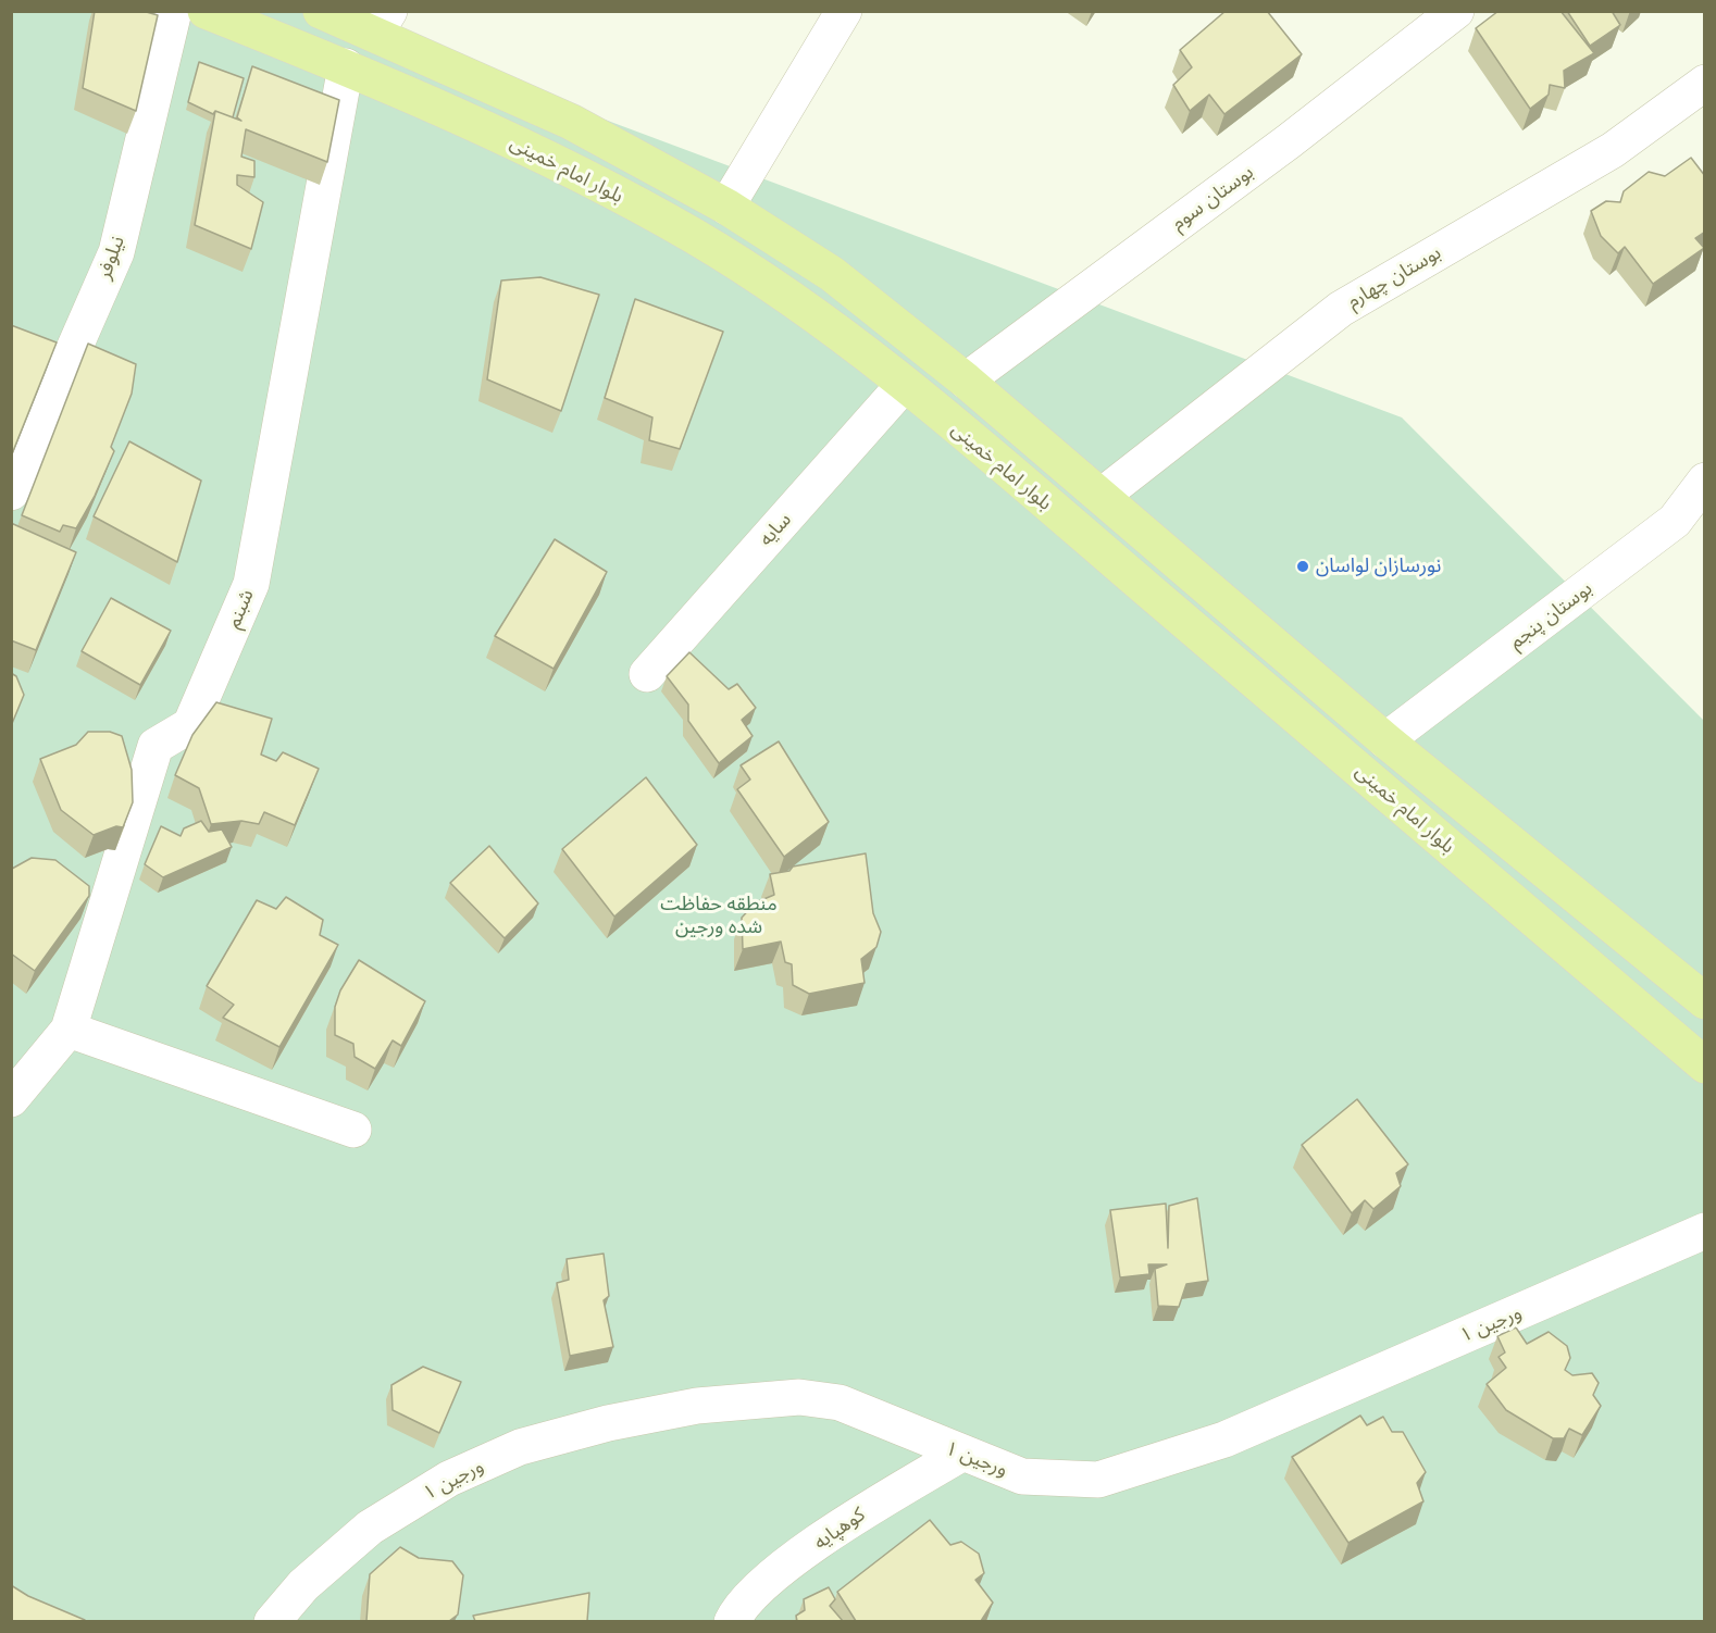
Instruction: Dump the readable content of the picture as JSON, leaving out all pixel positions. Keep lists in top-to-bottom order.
{
  "streets": {
    "main road": ["بلوار امام خمینی"],
    "street": [
      "بوستان سوم",
      "نیلوفر",
      "بوستان چهارم",
      "سایه",
      "شبنم",
      "بوستان پنجم",
      "ورجین ۱",
      "کوهپایه"
    ]
  },
  "crossings": [
    ["بلوار امام خمینی", "بوستان سوم"],
    ["بلوار امام خمینی", "بوستان چهارم"],
    ["بلوار امام خمینی", "سایه"],
    ["بلوار امام خمینی", "شبنم"],
    ["بلوار امام خمینی", "بوستان پنجم"],
    ["ورجین ۱", "کوهپایه"]
  ],
  "parks": ["منطقه حفاظت شده ورجین"],
  "places": ["نورسازان لواسان"]
}
